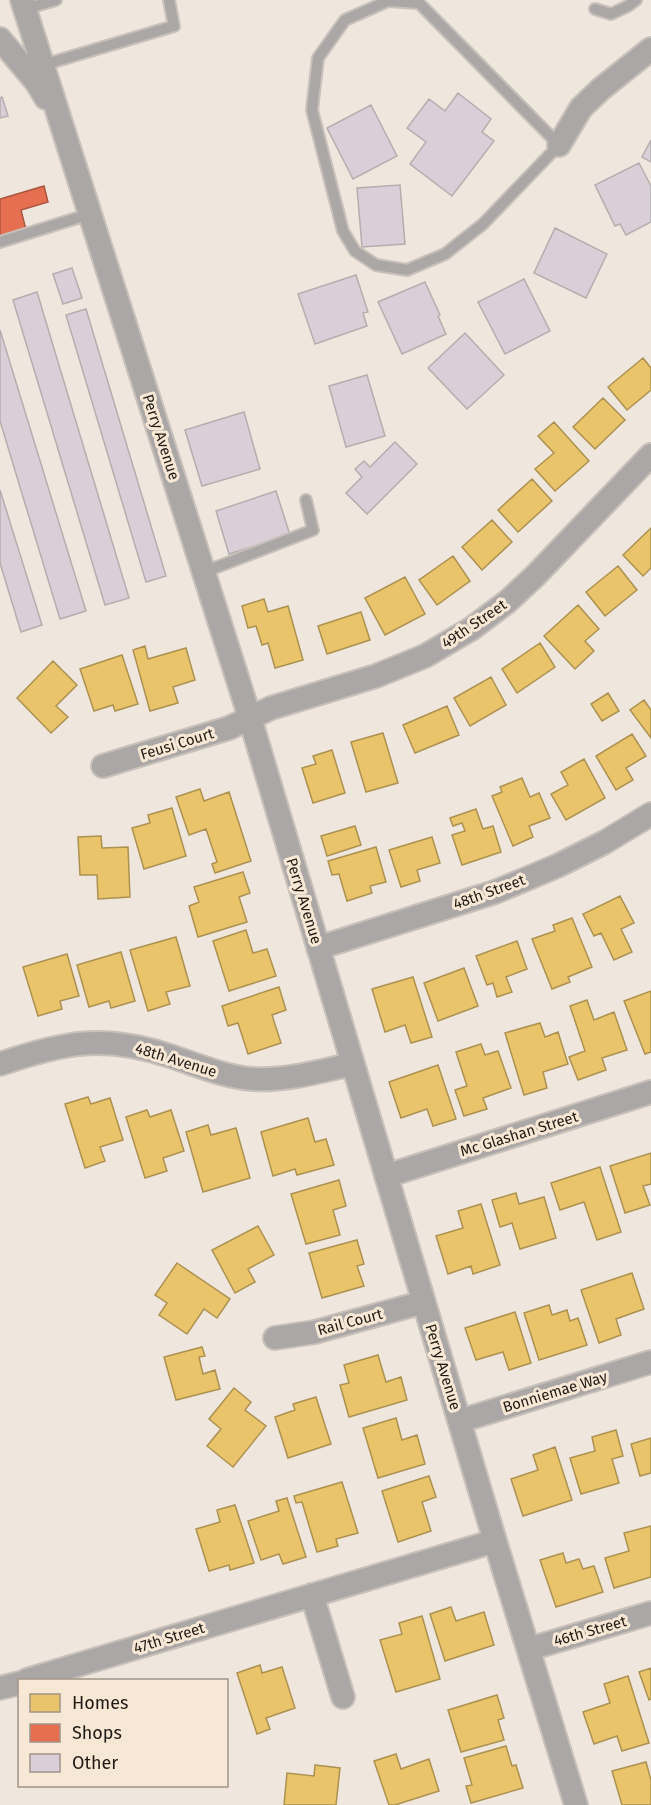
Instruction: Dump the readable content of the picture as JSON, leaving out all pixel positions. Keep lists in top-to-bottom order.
{
  "streets": {
    "street": [
      "Perry Avenue",
      "49th Street",
      "Feusi Court",
      "48th Street",
      "48th Avenue",
      "Mc Glashan Street",
      "Rail Court",
      "Bonniemae Way",
      "46th Street",
      "47th Street"
    ]
  },
  "crossings": [
    ["Perry Avenue", "49th Street"],
    ["Perry Avenue", "Feusi Court"],
    ["Perry Avenue", "48th Street"],
    ["Perry Avenue", "48th Avenue"],
    ["Perry Avenue", "Mc Glashan Street"],
    ["Perry Avenue", "Rail Court"],
    ["Perry Avenue", "Bonniemae Way"],
    ["Perry Avenue", "46th Street"],
    ["Perry Avenue", "47th Street"],
    ["49th Street", "Feusi Court"]
  ],
  "legend": ["Homes", "Shops", "Other"]
}
